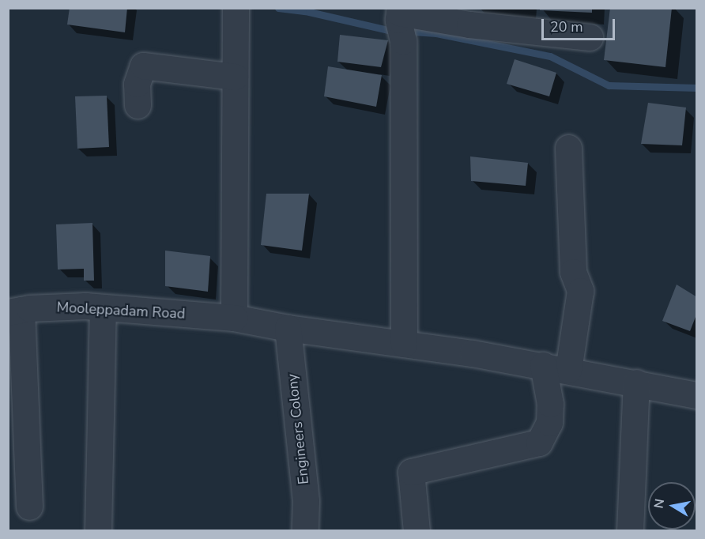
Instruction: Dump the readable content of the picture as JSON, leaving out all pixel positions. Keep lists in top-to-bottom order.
{
  "streets": {
    "street": ["Mooleppadam Road", "Engineers Colony"]
  },
  "crossings": [
    ["Mooleppadam Road", "Engineers Colony"]
  ],
  "scale_bar": "20 m",
  "north": "left"
}
